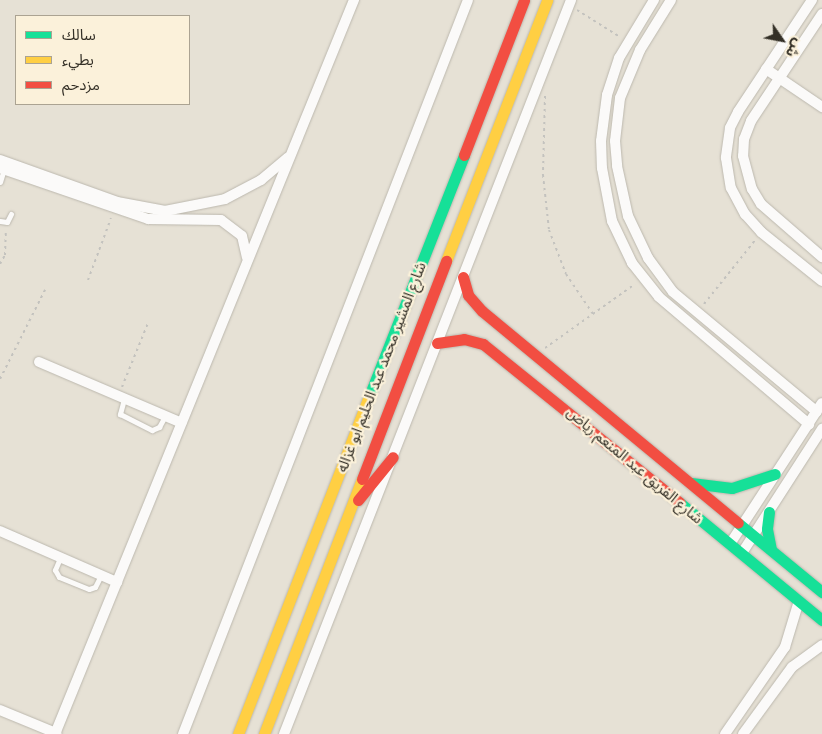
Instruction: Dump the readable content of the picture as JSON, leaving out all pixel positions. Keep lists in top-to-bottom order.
{
  "streets": {
    "street": ["شارع المشير محمد عبد الحليم ابو غزاله", "شارع الفريق عبد المنعم رياض"]
  },
  "legend": ["سالك", "بطيء", "مزدحم"],
  "north": "bottom right"
}
